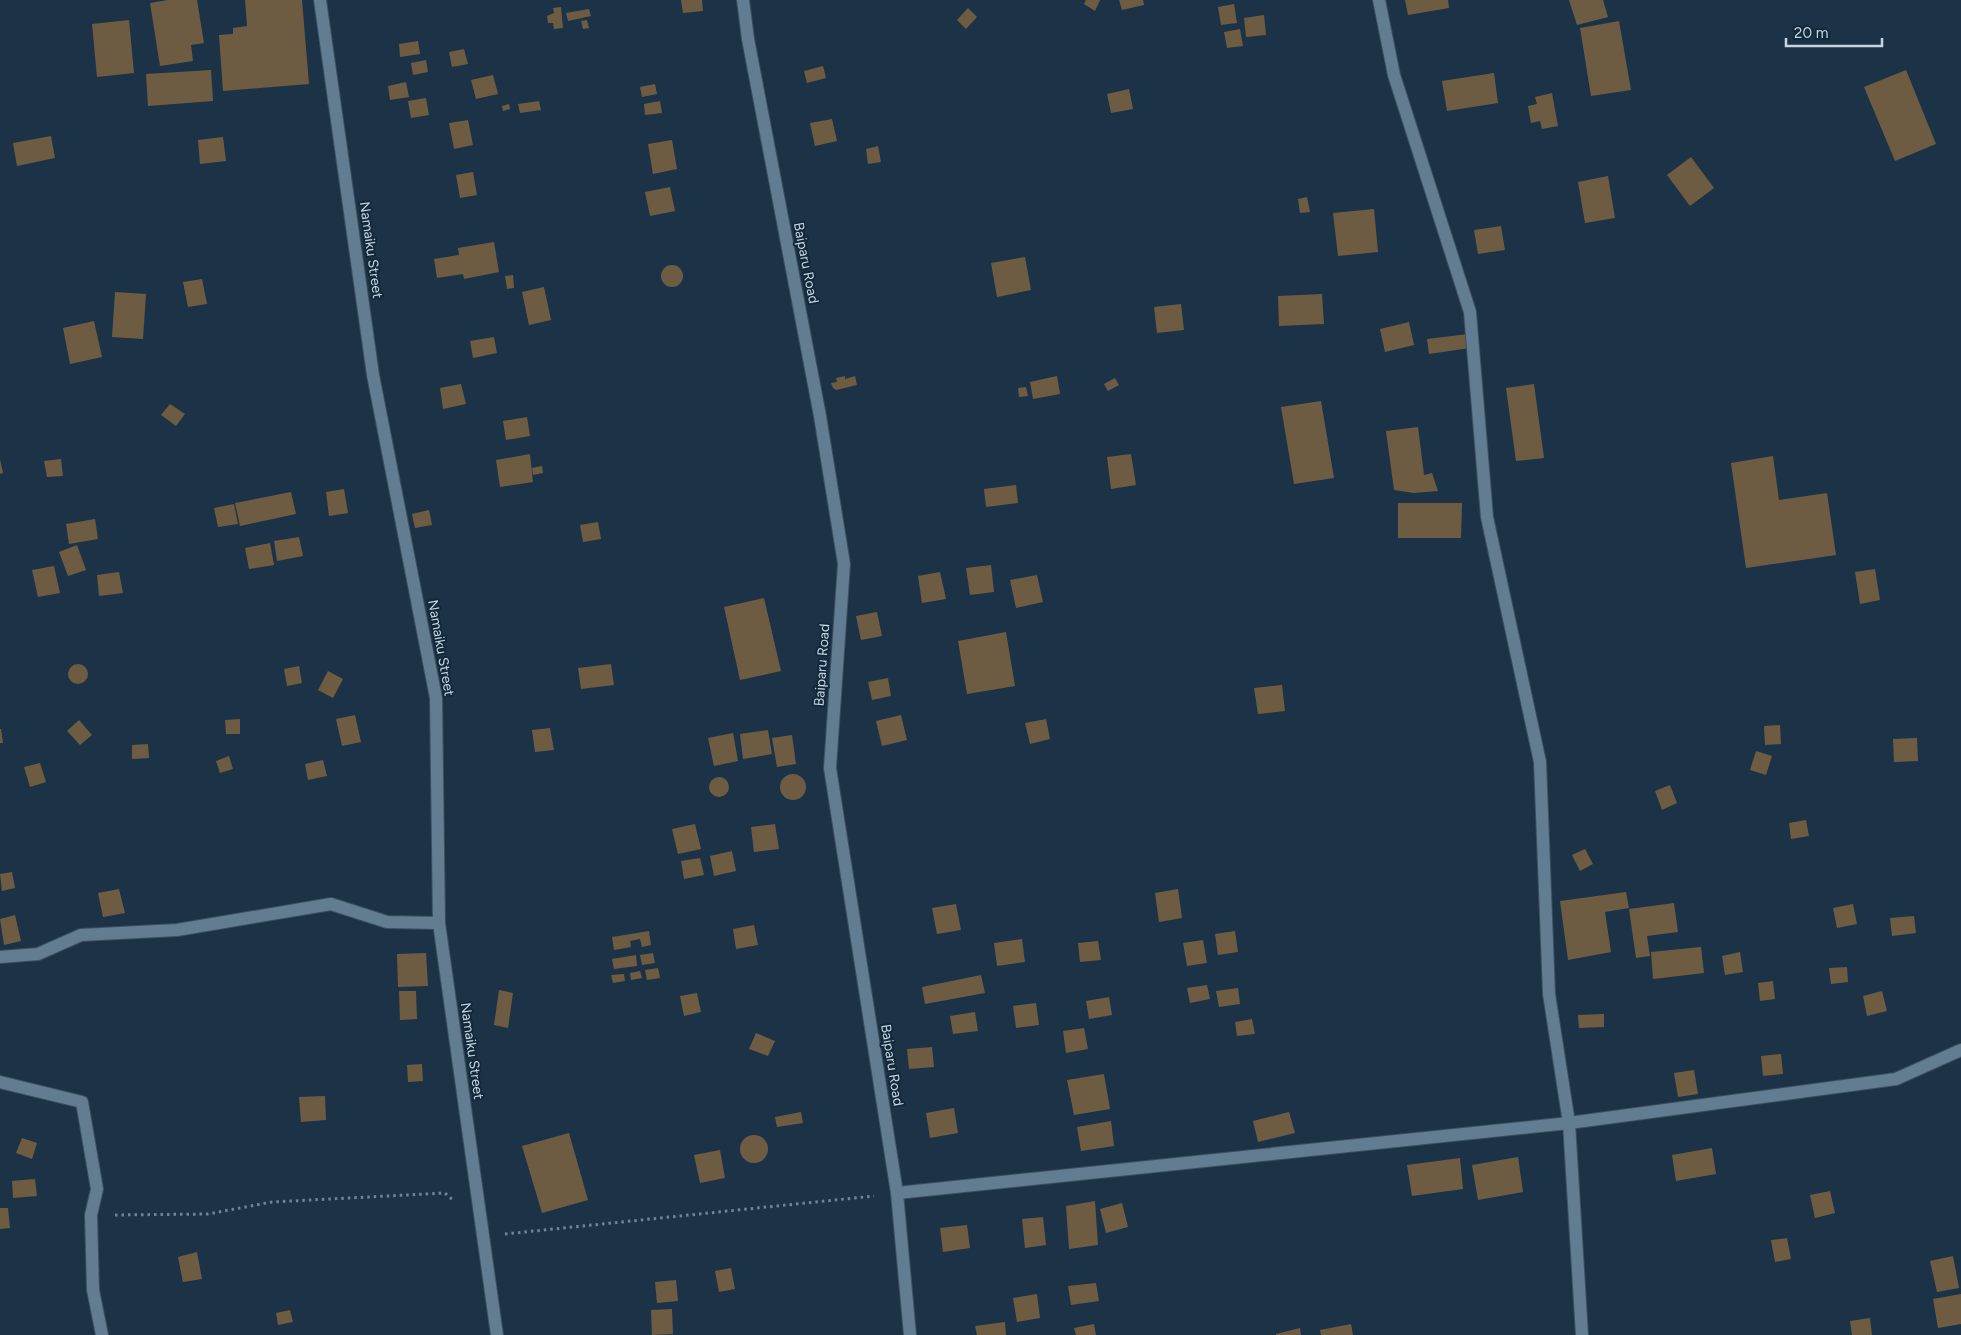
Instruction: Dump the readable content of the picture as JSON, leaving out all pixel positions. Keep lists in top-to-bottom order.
{
  "streets": {
    "street": ["Namaiku Street", "Baiparu Road"]
  },
  "scale_bar": "20 m"
}
